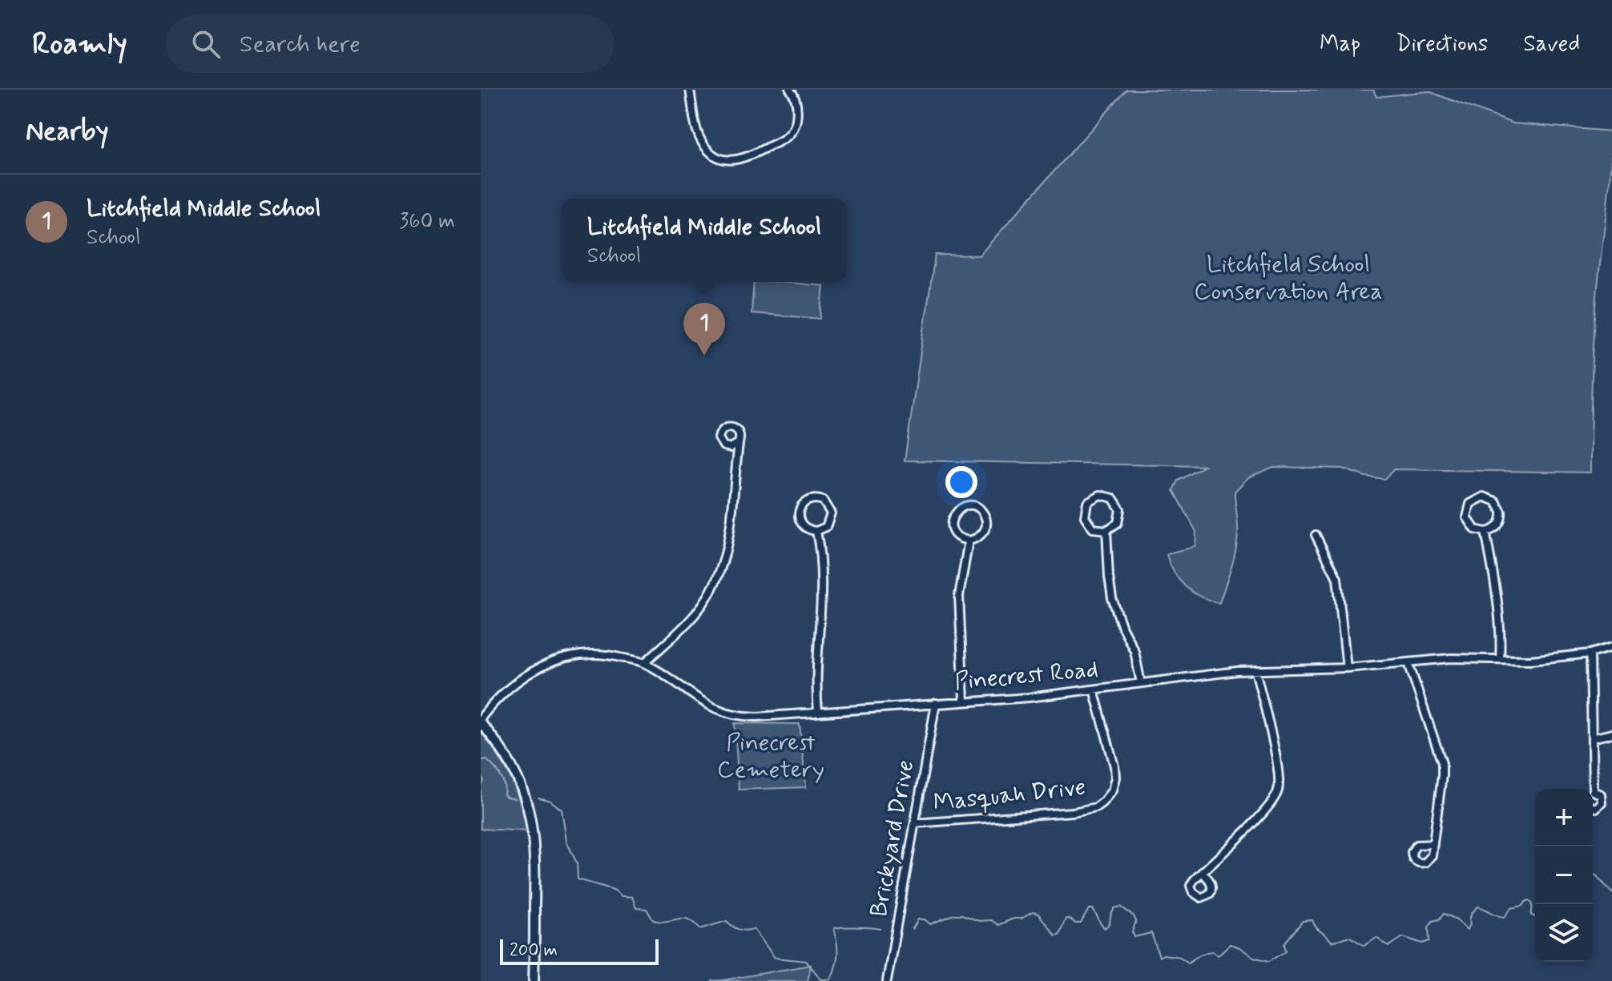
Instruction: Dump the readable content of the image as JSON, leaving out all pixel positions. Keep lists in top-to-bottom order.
{
  "streets": {
    "street": ["Pinecrest Road", "Masquah Drive", "Brickyard Drive"]
  },
  "crossings": [
    ["Pinecrest Road", "Masquah Drive"],
    ["Pinecrest Road", "Brickyard Drive"],
    ["Masquah Drive", "Brickyard Drive"]
  ],
  "parks": ["Litchfield School Conservation Area", "Pinecrest Cemetery"],
  "scale_bar": "200 m",
  "page": {
    "header": "Roamly",
    "search": "Search here",
    "nav": ["Map", "Directions", "Saved"],
    "heading": "Nearby",
    "list": [
      {
        "mark": "1",
        "name": "Litchfield Middle School",
        "note": "School",
        "value": "360 m"
      }
    ],
    "popup": ["Litchfield Middle School", "School"],
    "pins": "1",
    "map_buttons": ["+", "−"],
    "scale": "200 m"
  }
}
